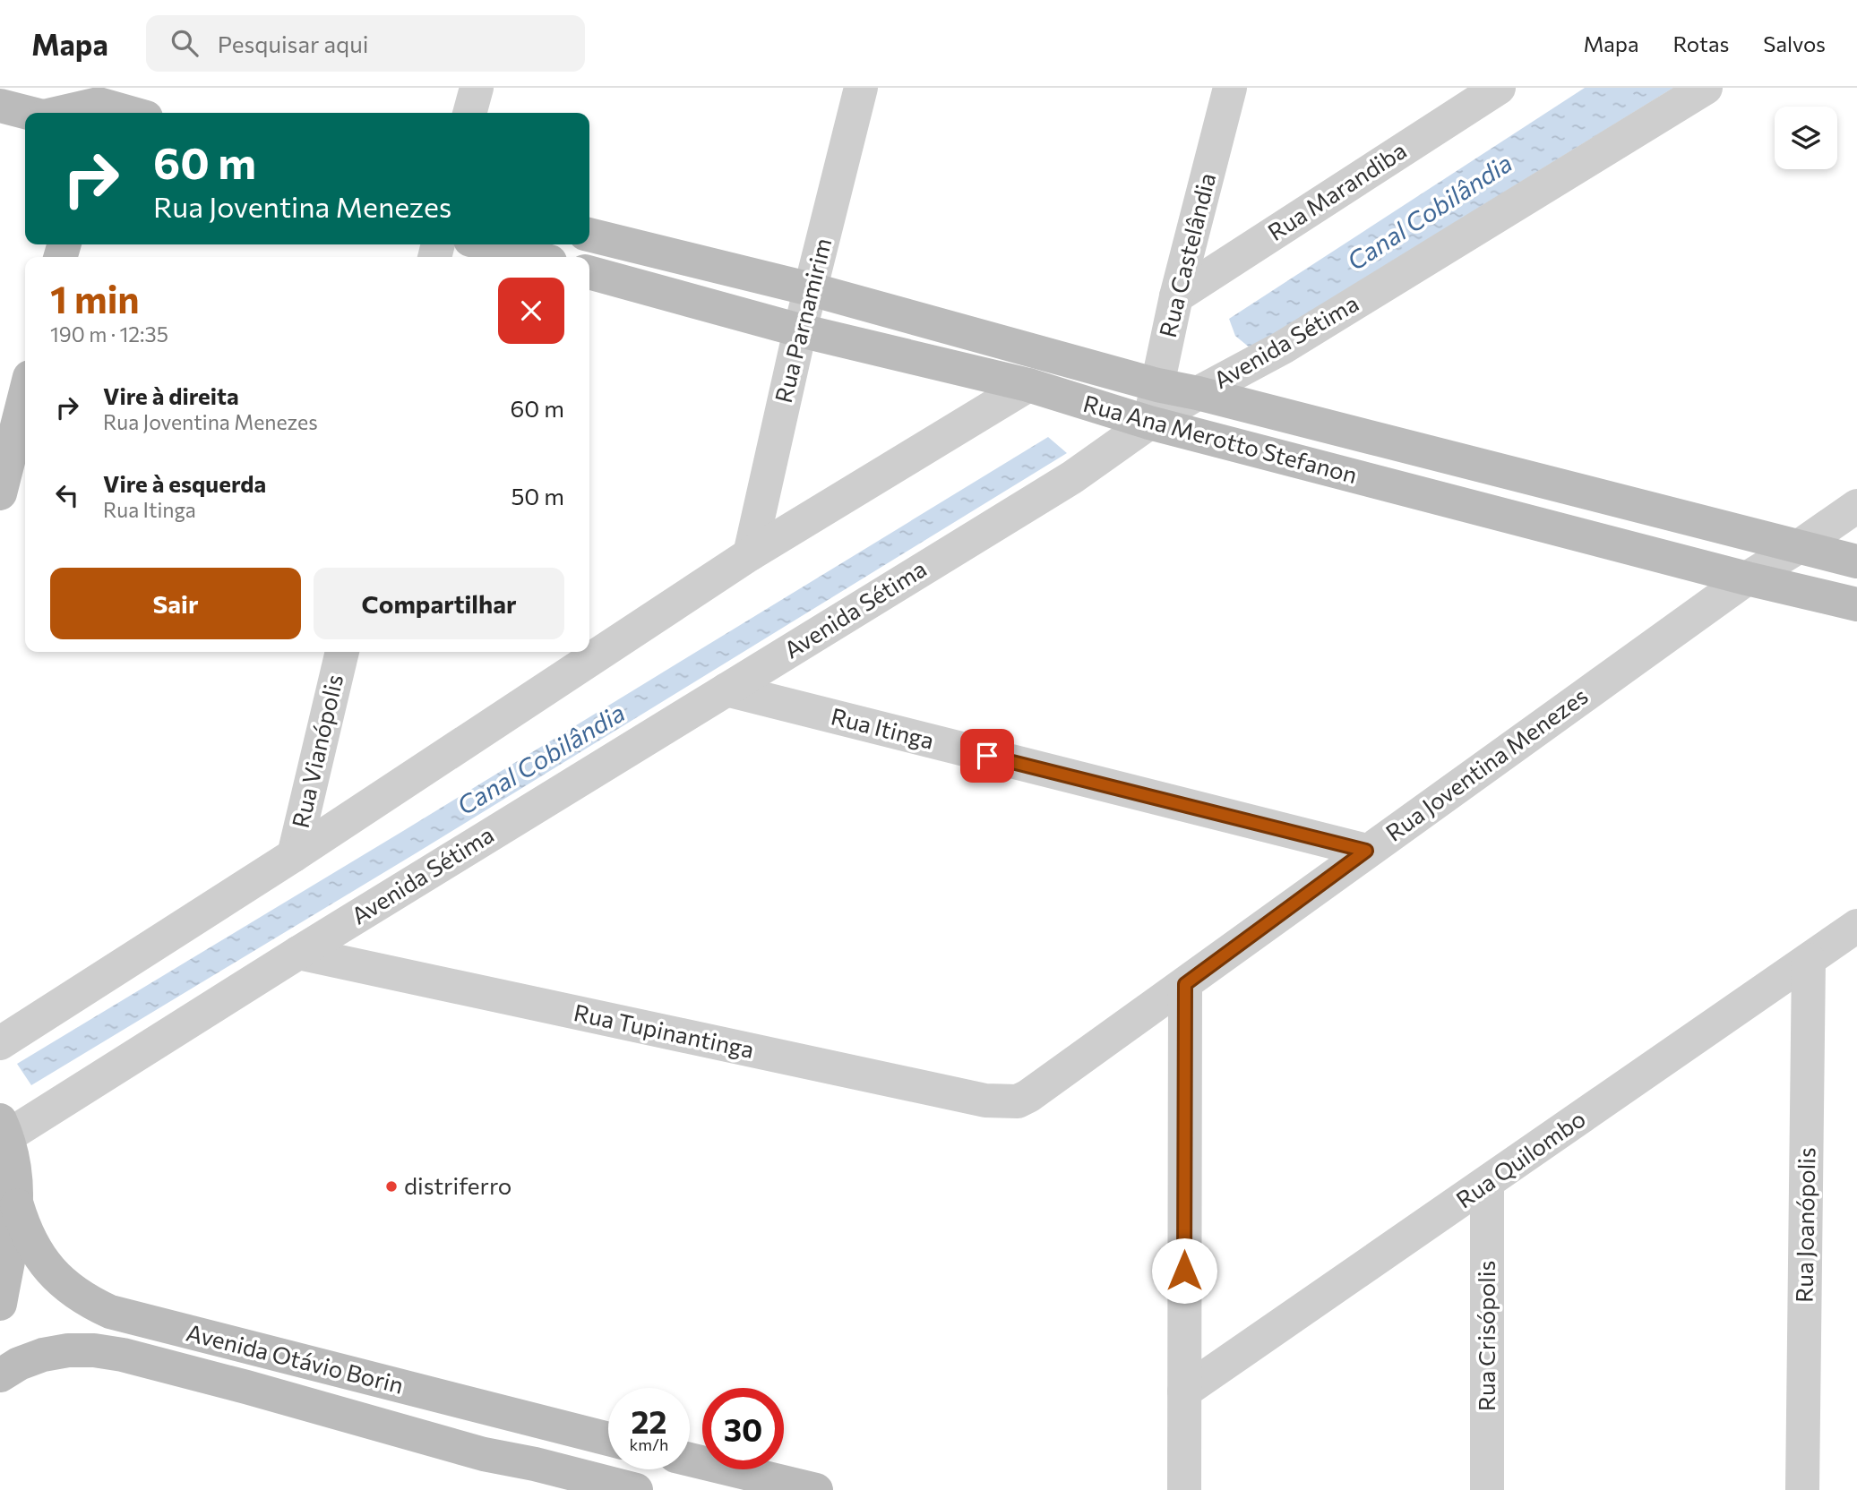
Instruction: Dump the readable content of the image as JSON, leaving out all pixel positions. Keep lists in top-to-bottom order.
{
  "streets": {
    "street": [
      "Rua Marandiba",
      "Rua Castelândia",
      "Rua Parnamirim",
      "Avenida Sétima",
      "Rua Ana Merotto Stefanon",
      "Rua Itinga",
      "Rua Vianópolis",
      "Rua Joventina Menezes",
      "Rua Tupinantinga",
      "Rua Quilombo",
      "Rua Joanópolis",
      "Rua Crisópolis",
      "Avenida Otávio Borin"
    ]
  },
  "crossings": [
    ["Rua Marandiba", "Rua Castelândia"],
    ["Rua Castelândia", "Avenida Sétima"],
    ["Rua Castelândia", "Rua Ana Merotto Stefanon"],
    ["Rua Parnamirim", "Rua Ana Merotto Stefanon"],
    ["Avenida Sétima", "Rua Ana Merotto Stefanon"],
    ["Avenida Sétima", "Rua Itinga"],
    ["Avenida Sétima", "Rua Tupinantinga"],
    ["Rua Ana Merotto Stefanon", "Rua Joventina Menezes"],
    ["Rua Itinga", "Rua Joventina Menezes"],
    ["Rua Joventina Menezes", "Rua Tupinantinga"],
    ["Rua Quilombo", "Rua Joanópolis"],
    ["Rua Quilombo", "Rua Crisópolis"]
  ],
  "water": ["Canal Cobilândia"],
  "places": ["distriferro"],
  "page": {
    "header": "Mapa",
    "search": "Pesquisar aqui",
    "nav": ["Mapa", "Rotas", "Salvos"],
    "turn": ["60 m", "Rua Joventina Menezes"],
    "heading": ["1 min", "190 m · 12:35"],
    "list": [
      {
        "name": "Vire à direita",
        "note": "Rua Joventina Menezes",
        "value": "60 m"
      },
      {
        "name": "Vire à esquerda",
        "note": "Rua Itinga",
        "value": "50 m"
      }
    ],
    "buttons": ["Sair", "Compartilhar"],
    "speed": "22 km/h",
    "limit": "30"
  }
}
